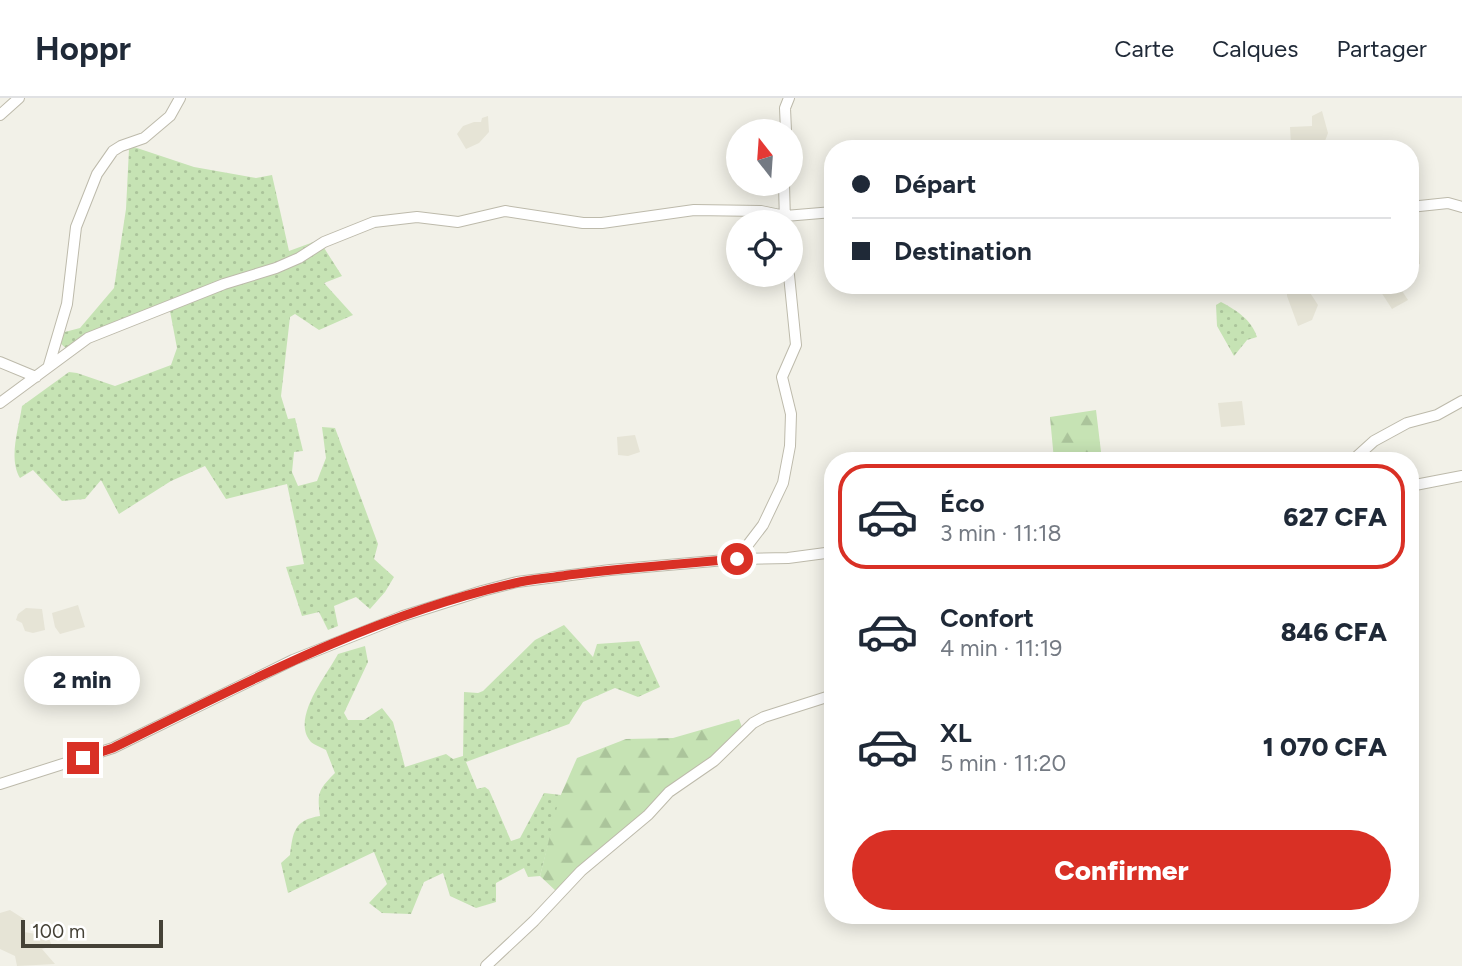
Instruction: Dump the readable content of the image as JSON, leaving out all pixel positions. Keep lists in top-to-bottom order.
{
  "scale_bar": "100 m",
  "north": "top",
  "page": {
    "header": "Hoppr",
    "nav": ["Carte", "Calques", "Partager"],
    "banner": ["Départ", "Destination"],
    "list": [
      {
        "name": "Éco",
        "note": "3 min · 11:18",
        "value": "627 CFA"
      },
      {
        "name": "Confort",
        "note": "4 min · 11:19",
        "value": "846 CFA"
      },
      {
        "name": "XL",
        "note": "5 min · 11:20",
        "value": "1 070 CFA"
      }
    ],
    "bubble": "2 min",
    "buttons": "Confirmer",
    "scale": "100 m"
  }
}
